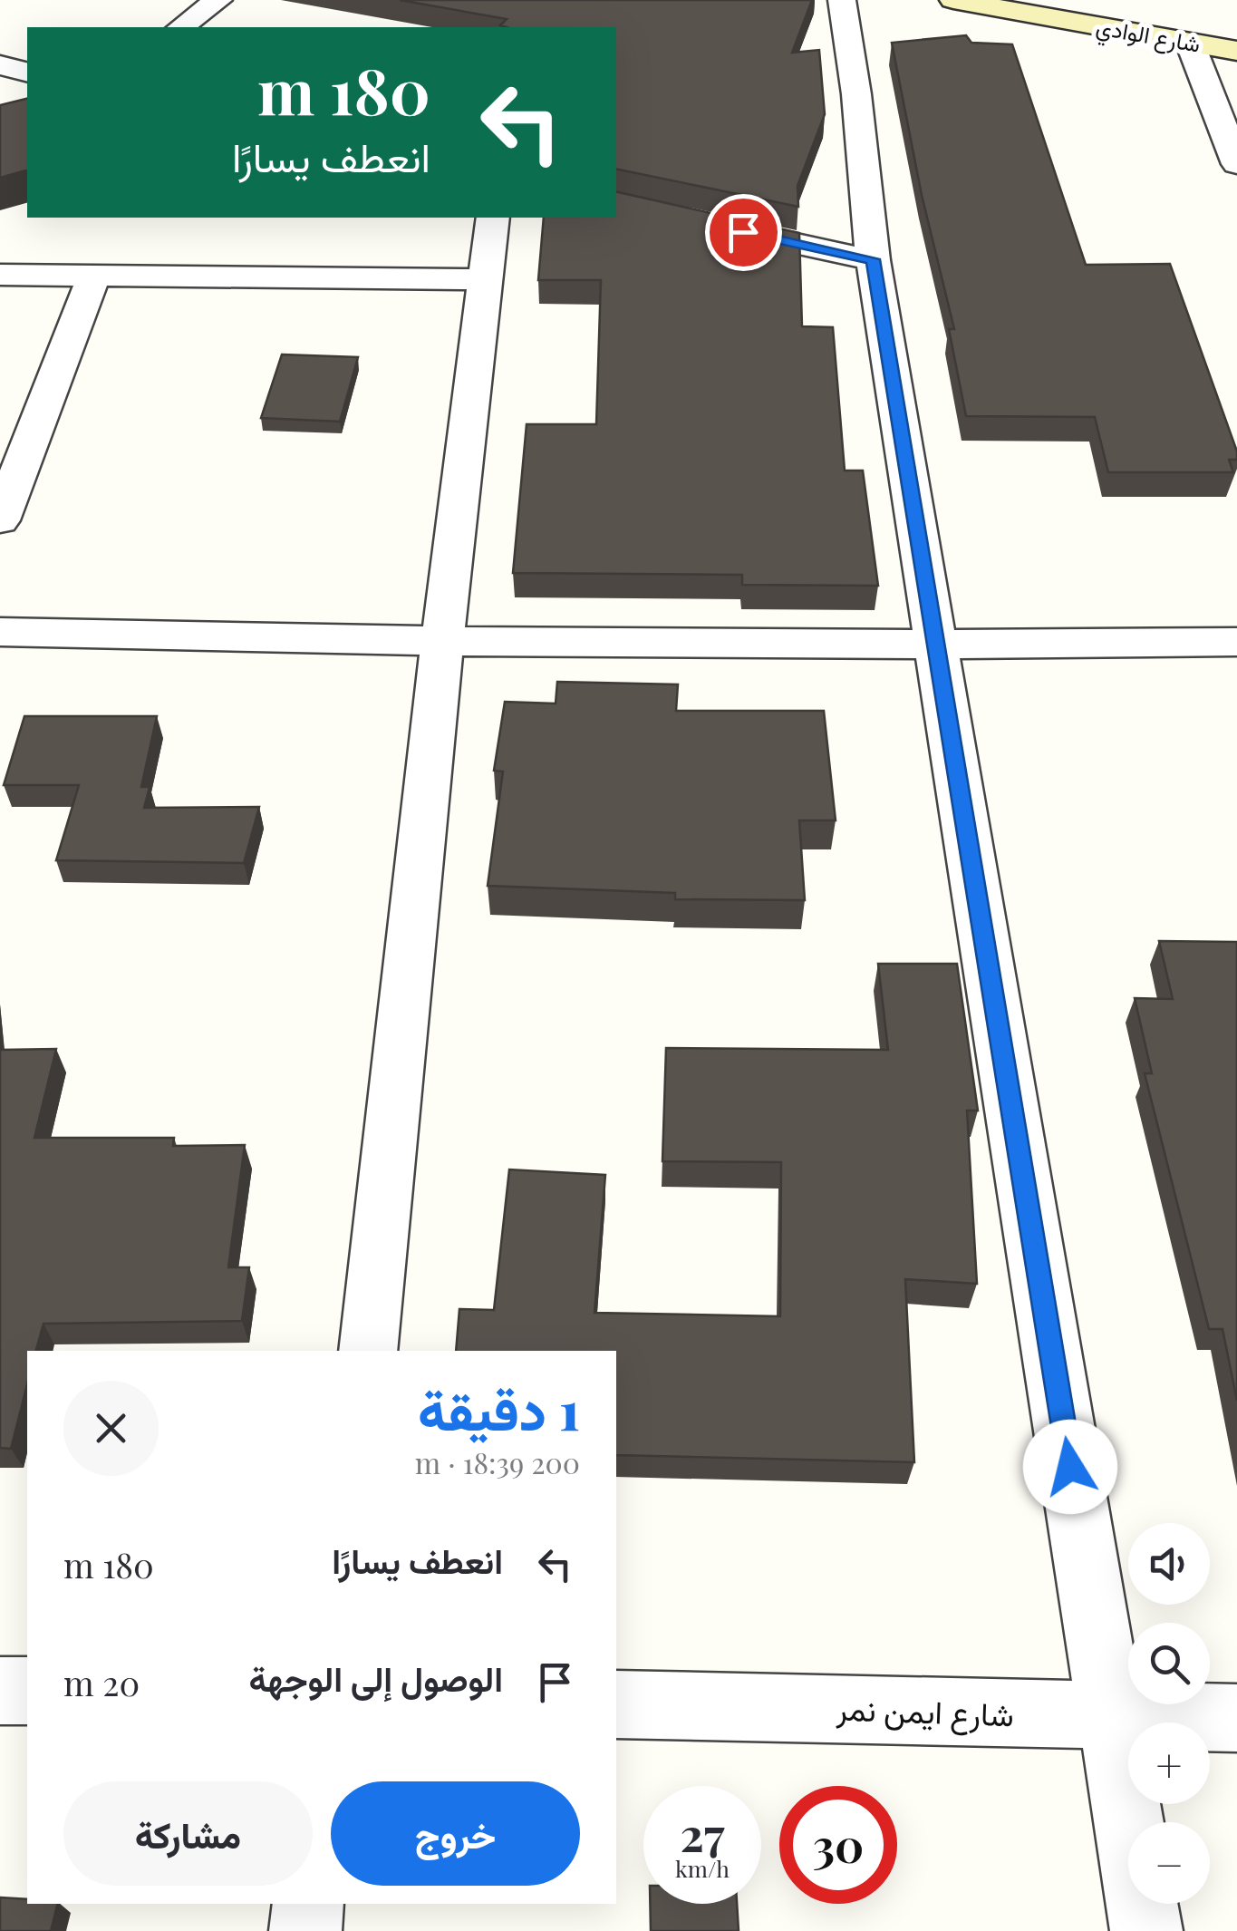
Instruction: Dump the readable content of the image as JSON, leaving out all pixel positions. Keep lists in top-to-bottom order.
{
  "streets": {
    "main road": ["شارع الوادي"],
    "street": ["شارع ايمن نمر"]
  },
  "page": {
    "turn": ["180 m", "انعطف يسارًا"],
    "heading": ["1 دقيقة", "200 m · 18:39"],
    "list": [
      {
        "name": "انعطف يسارًا",
        "value": "180 m"
      },
      {
        "name": "الوصول إلى الوجهة",
        "value": "20 m"
      }
    ],
    "map_buttons": ["+", "−"],
    "buttons": ["خروج", "مشاركة"],
    "speed": "27 km/h",
    "limit": "30"
  }
}
